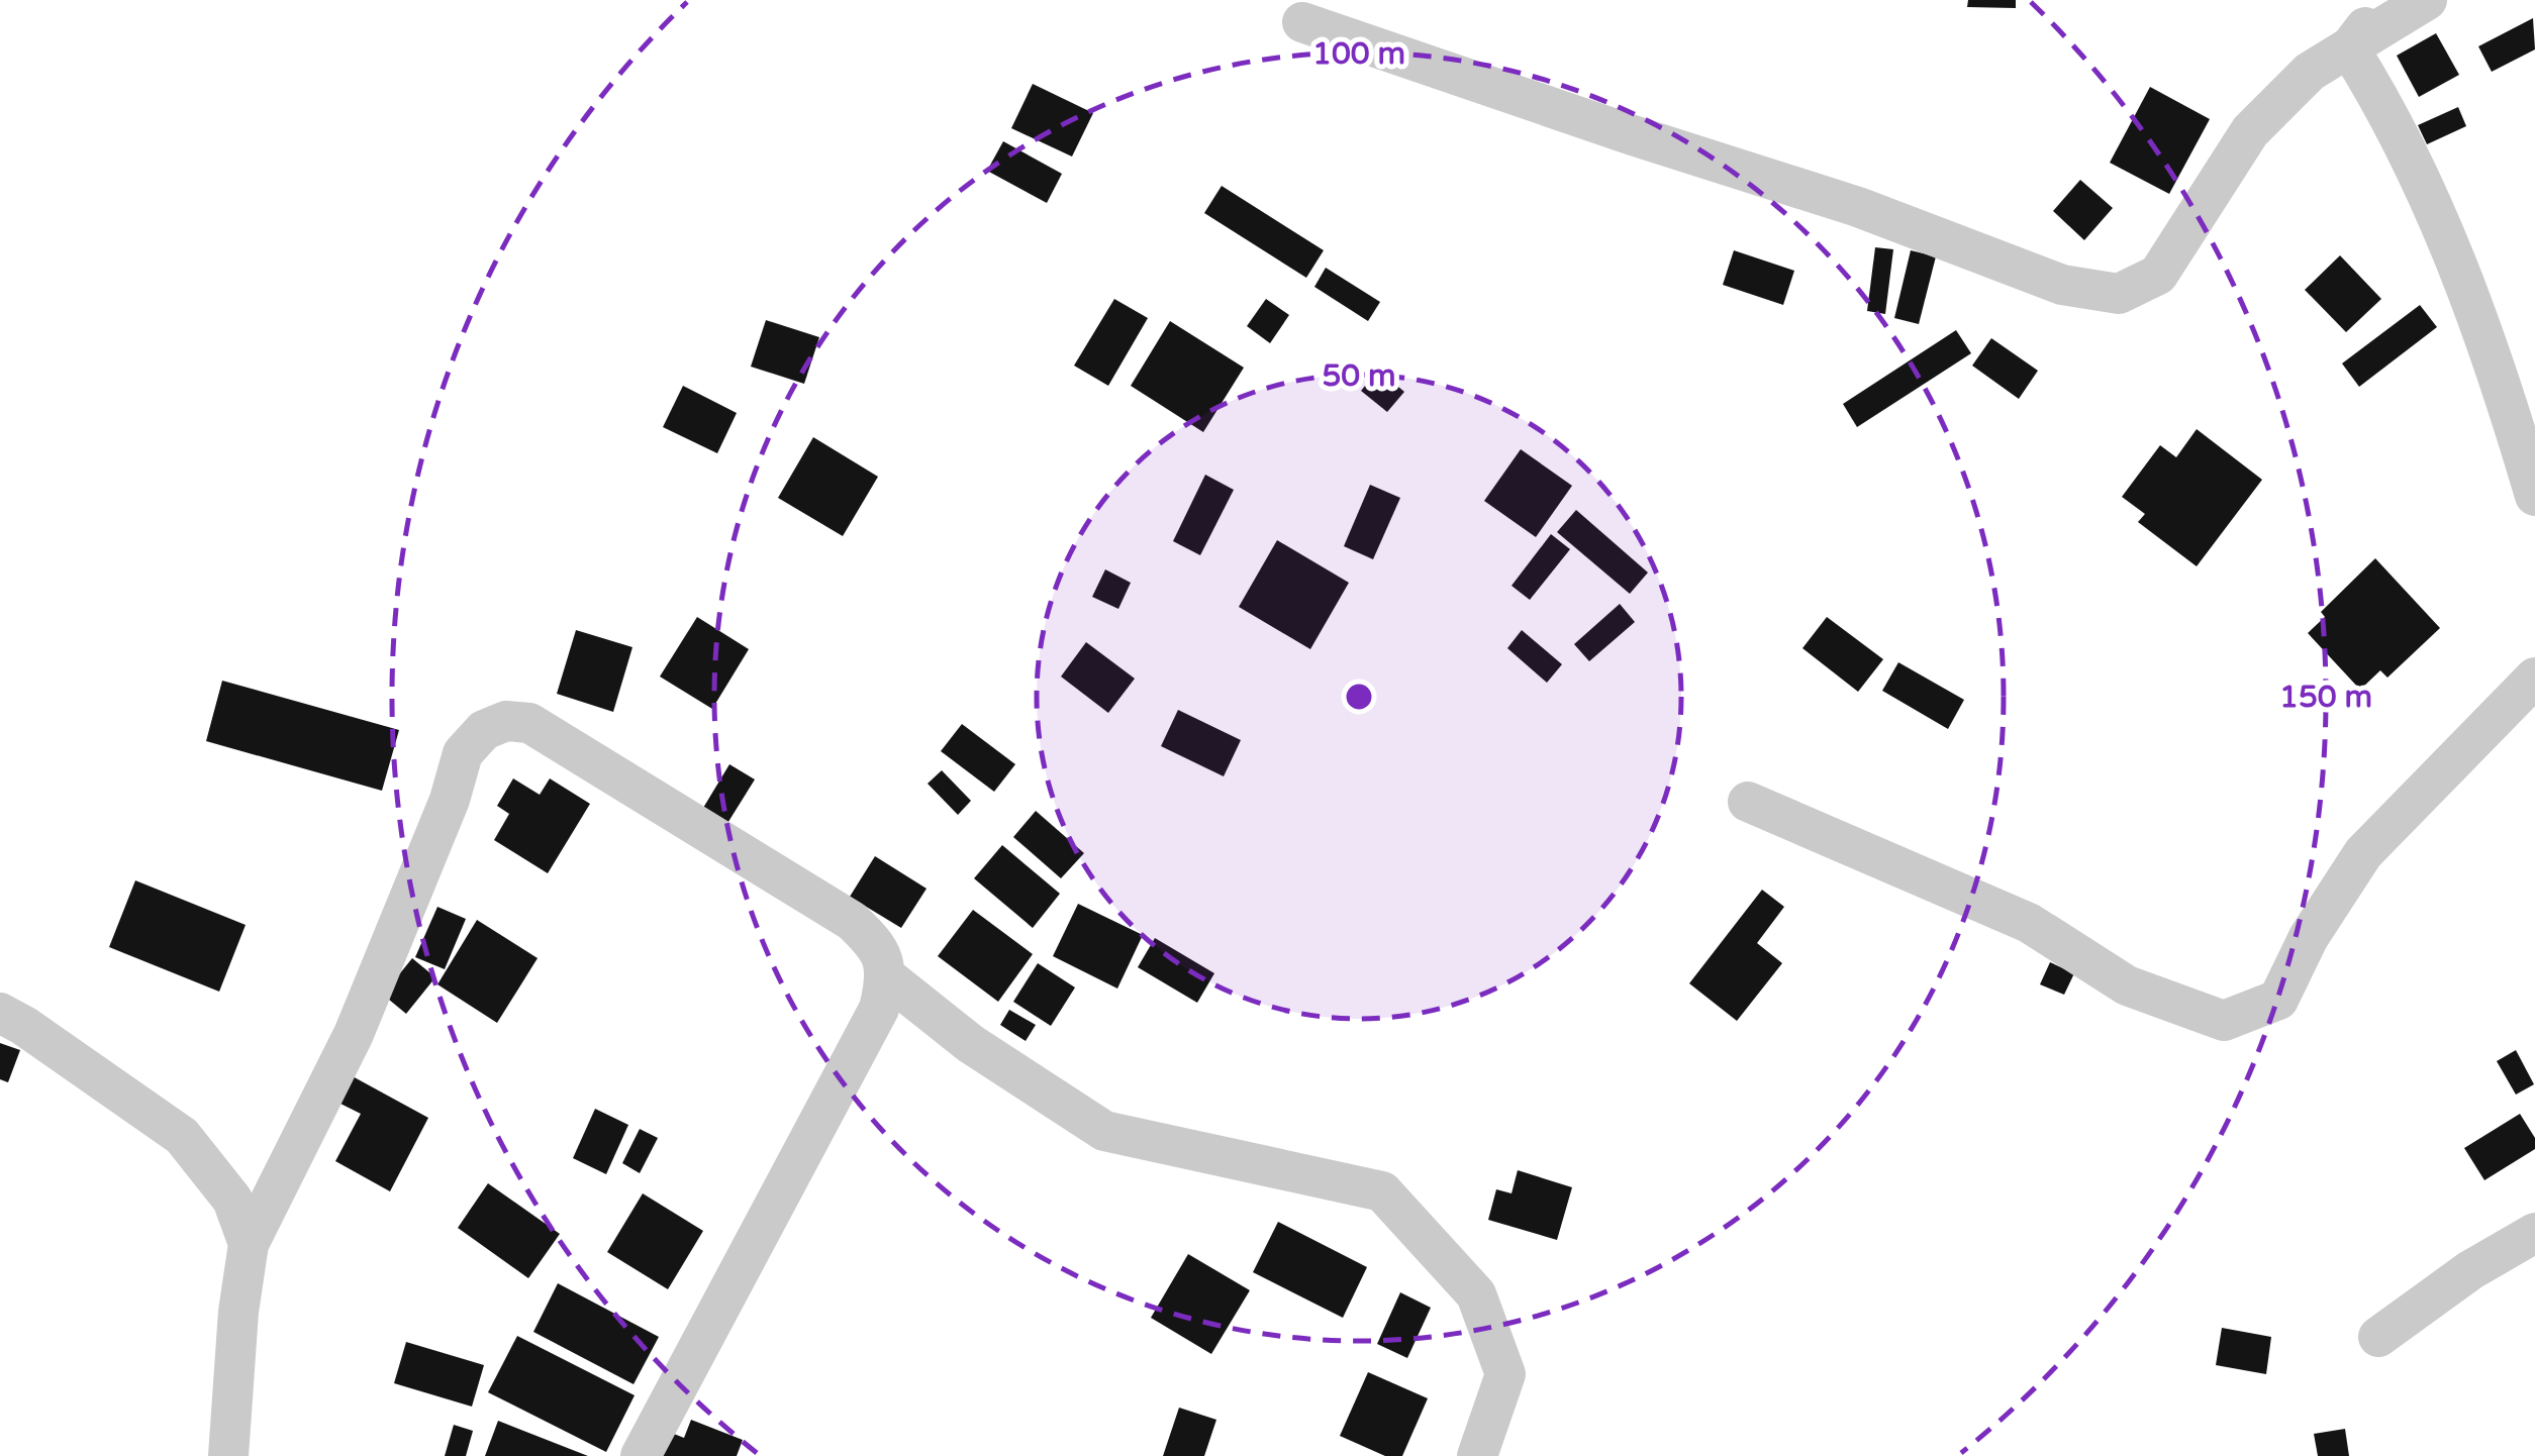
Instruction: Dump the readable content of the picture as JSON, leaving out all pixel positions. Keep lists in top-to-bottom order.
{
  "rings": ["100 m", "50 m", "150 m"]
}
